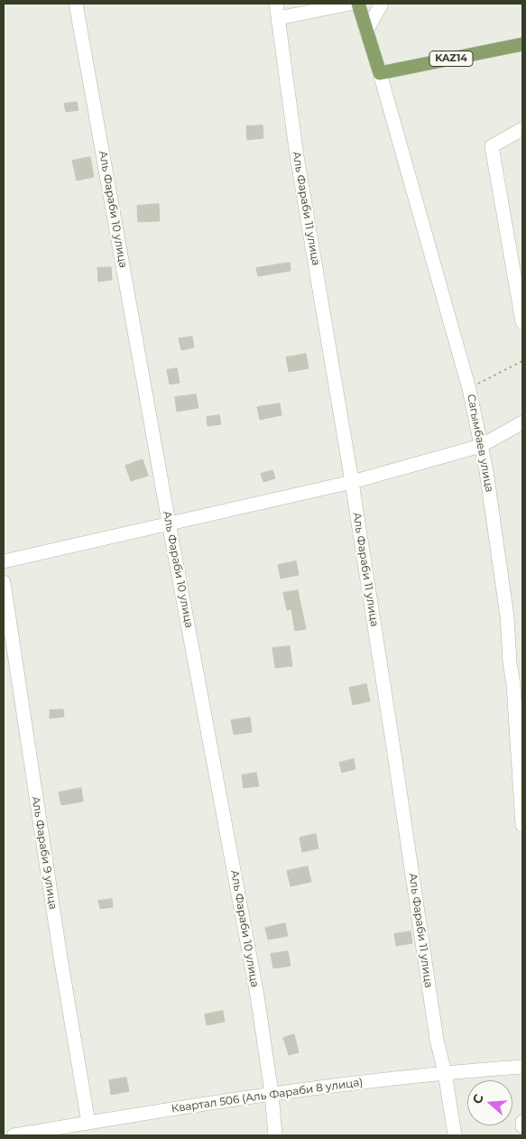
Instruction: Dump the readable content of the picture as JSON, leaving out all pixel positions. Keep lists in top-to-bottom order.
{
  "streets": {
    "main road": ["KAZ14"],
    "street": [
      "Аль Фараби 11 улица",
      "Аль Фараби 10 улица",
      "Сагымбаев улица",
      "Аль Фараби 9 улица",
      "Квартал 506 (Аль Фараби 8 улица)"
    ]
  },
  "crossings": [
    ["KAZ14", "Сагымбаев улица"],
    ["Аль Фараби 11 улица", "Квартал 506 (Аль Фараби 8 улица)"],
    ["Аль Фараби 10 улица", "Квартал 506 (Аль Фараби 8 улица)"],
    ["Аль Фараби 9 улица", "Квартал 506 (Аль Фараби 8 улица)"]
  ],
  "north": "left"
}
